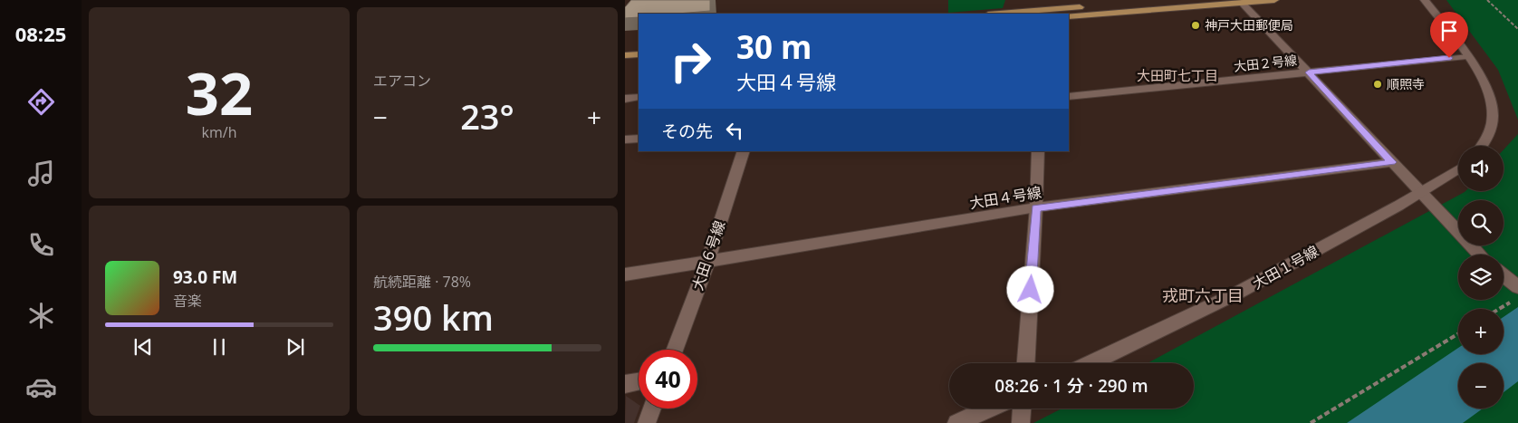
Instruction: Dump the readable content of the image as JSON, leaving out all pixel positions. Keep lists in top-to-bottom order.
{
  "streets": {
    "street": [
      "大田２号線",
      "大田４号線",
      "大田６号線",
      "大田１号線"
    ]
  },
  "crossings": [
    ["大田４号線", "大田６号線"]
  ],
  "districts": ["大田町七丁目", "戎町六丁目"],
  "places": ["神戸大田郵便局", "順照寺"],
  "page": {
    "tabs": "08:25",
    "tile": [
      ["32", "km/h"],
      "エアコン",
      ["航続距離 · 78%", "390 km"]
    ],
    "turn": ["30 m", "大田４号線"],
    "heat": ["−", "23°", "+"],
    "then": "その先",
    "map_buttons": ["+", "−"],
    "song": ["93.0 FM", "音楽"],
    "limit": "40",
    "trip": "08:26 · 1 分 · 290 m"
  }
}
